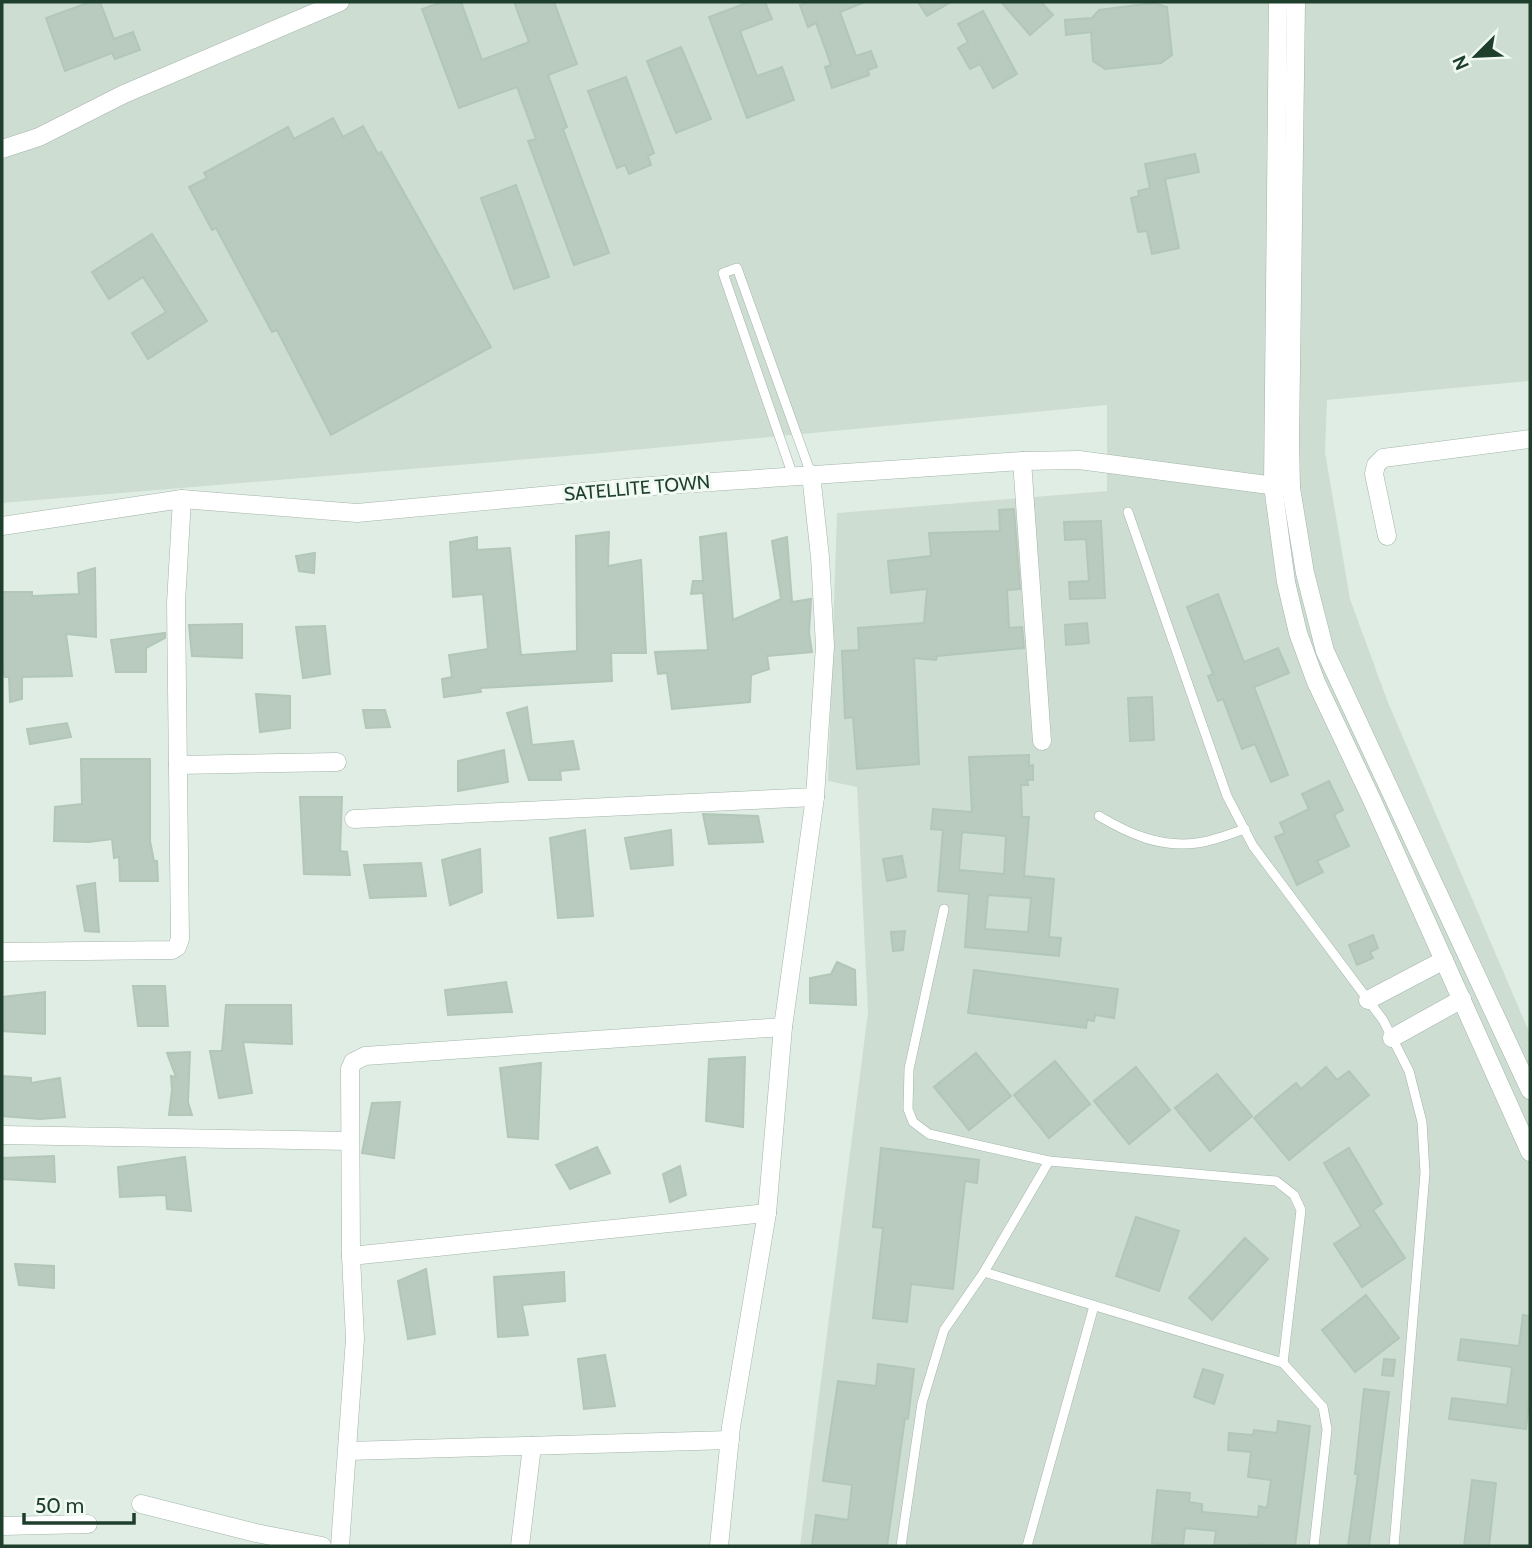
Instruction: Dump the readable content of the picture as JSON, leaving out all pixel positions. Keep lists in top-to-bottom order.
{
  "streets": {
    "street": ["SATELLITE TOWN"]
  },
  "scale_bar": "50 m",
  "north": "bottom left"
}
